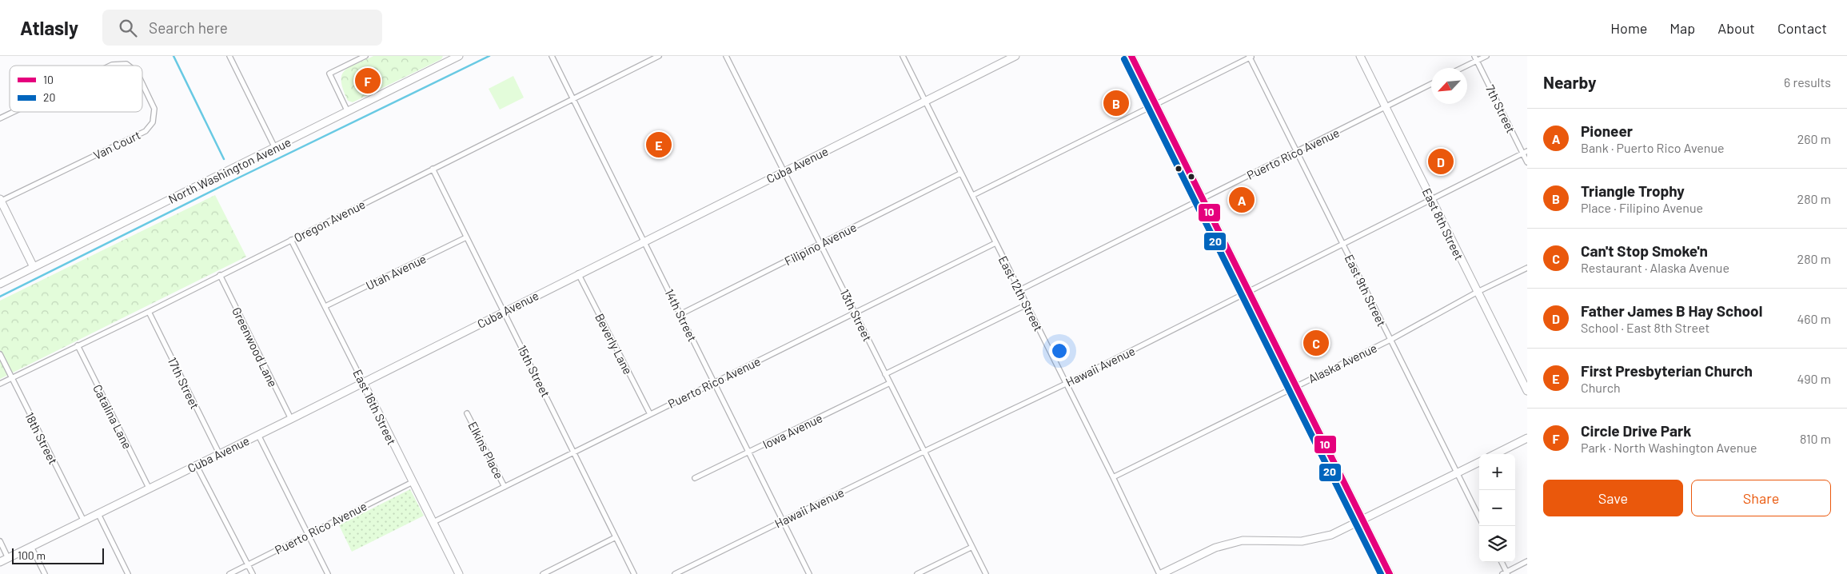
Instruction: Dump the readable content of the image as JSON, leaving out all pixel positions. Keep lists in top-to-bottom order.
{
  "streets": {
    "street": [
      "7th Street",
      "Van Court",
      "Puerto Rico Avenue",
      "Cuba Avenue",
      "North Washington Avenue",
      "Oregon Avenue",
      "East 8th Street",
      "Filipino Avenue",
      "Utah Avenue",
      "East 9th Street",
      "East 12th Street",
      "14th Street",
      "13th Street",
      "Beverly Lane",
      "Greenwood Lane",
      "Alaska Avenue",
      "Hawaii Avenue",
      "15th Street",
      "17th Street",
      "East 16th Street",
      "Catalina Lane",
      "Iowa Avenue",
      "18th Street",
      "Elkins Place"
    ]
  },
  "crossings": [
    ["7th Street", "Hawaii Avenue"],
    ["Puerto Rico Avenue", "East 8th Street"],
    ["Puerto Rico Avenue", "East 9th Street"],
    ["Puerto Rico Avenue", "East 12th Street"],
    ["Puerto Rico Avenue", "14th Street"],
    ["Puerto Rico Avenue", "13th Street"],
    ["Puerto Rico Avenue", "Beverly Lane"],
    ["Puerto Rico Avenue", "15th Street"],
    ["Puerto Rico Avenue", "East 16th Street"],
    ["Puerto Rico Avenue", "Elkins Place"],
    ["Cuba Avenue", "East 12th Street"],
    ["Cuba Avenue", "14th Street"],
    ["Cuba Avenue", "13th Street"],
    ["Cuba Avenue", "Beverly Lane"],
    ["Cuba Avenue", "Greenwood Lane"],
    ["Cuba Avenue", "15th Street"],
    ["Cuba Avenue", "17th Street"],
    ["Cuba Avenue", "East 16th Street"],
    ["Cuba Avenue", "Catalina Lane"],
    ["Cuba Avenue", "18th Street"],
    ["Oregon Avenue", "14th Street"],
    ["Oregon Avenue", "Greenwood Lane"],
    ["Oregon Avenue", "15th Street"],
    ["Oregon Avenue", "17th Street"],
    ["Oregon Avenue", "East 16th Street"],
    ["Oregon Avenue", "Catalina Lane"],
    ["Oregon Avenue", "18th Street"],
    ["East 8th Street", "Alaska Avenue"],
    ["East 8th Street", "Hawaii Avenue"],
    ["Filipino Avenue", "East 12th Street"],
    ["Filipino Avenue", "14th Street"],
    ["Filipino Avenue", "13th Street"],
    ["Utah Avenue", "15th Street"],
    ["Utah Avenue", "East 16th Street"],
    ["East 9th Street", "Alaska Avenue"],
    ["East 9th Street", "Hawaii Avenue"],
    ["East 12th Street", "Alaska Avenue"],
    ["East 12th Street", "Hawaii Avenue"],
    ["14th Street", "Hawaii Avenue"],
    ["14th Street", "Iowa Avenue"],
    ["13th Street", "Hawaii Avenue"],
    ["13th Street", "Iowa Avenue"]
  ],
  "lines": ["transit line 10", "transit line 20"],
  "legend": ["10", "20"],
  "scale_bar": "100 m",
  "north": "bottom left",
  "page": {
    "header": "Atlasly",
    "search": "Search here",
    "nav": [
      "Home",
      "Map",
      "About",
      "Contact"
    ],
    "heading": ["Nearby", "6 results"],
    "pins": [
      "F",
      "B",
      "E",
      "D",
      "A",
      "C"
    ],
    "list": [
      {
        "mark": "A",
        "name": "Pioneer",
        "note": "Bank · Puerto Rico Avenue",
        "value": "260 m"
      },
      {
        "mark": "B",
        "name": "Triangle Trophy",
        "note": "Place · Filipino Avenue",
        "value": "280 m"
      },
      {
        "mark": "C",
        "name": "Can't Stop Smoke'n",
        "note": "Restaurant · Alaska Avenue",
        "value": "280 m"
      },
      {
        "mark": "D",
        "name": "Father James B Hay School",
        "note": "School · East 8th Street",
        "value": "460 m"
      },
      {
        "mark": "E",
        "name": "First Presbyterian Church",
        "note": "Church",
        "value": "490 m"
      },
      {
        "mark": "F",
        "name": "Circle Drive Park",
        "note": "Park · North Washington Avenue",
        "value": "810 m"
      }
    ],
    "map_buttons": ["+", "−"],
    "buttons": ["Save", "Share"],
    "scale": "100 m"
  }
}
